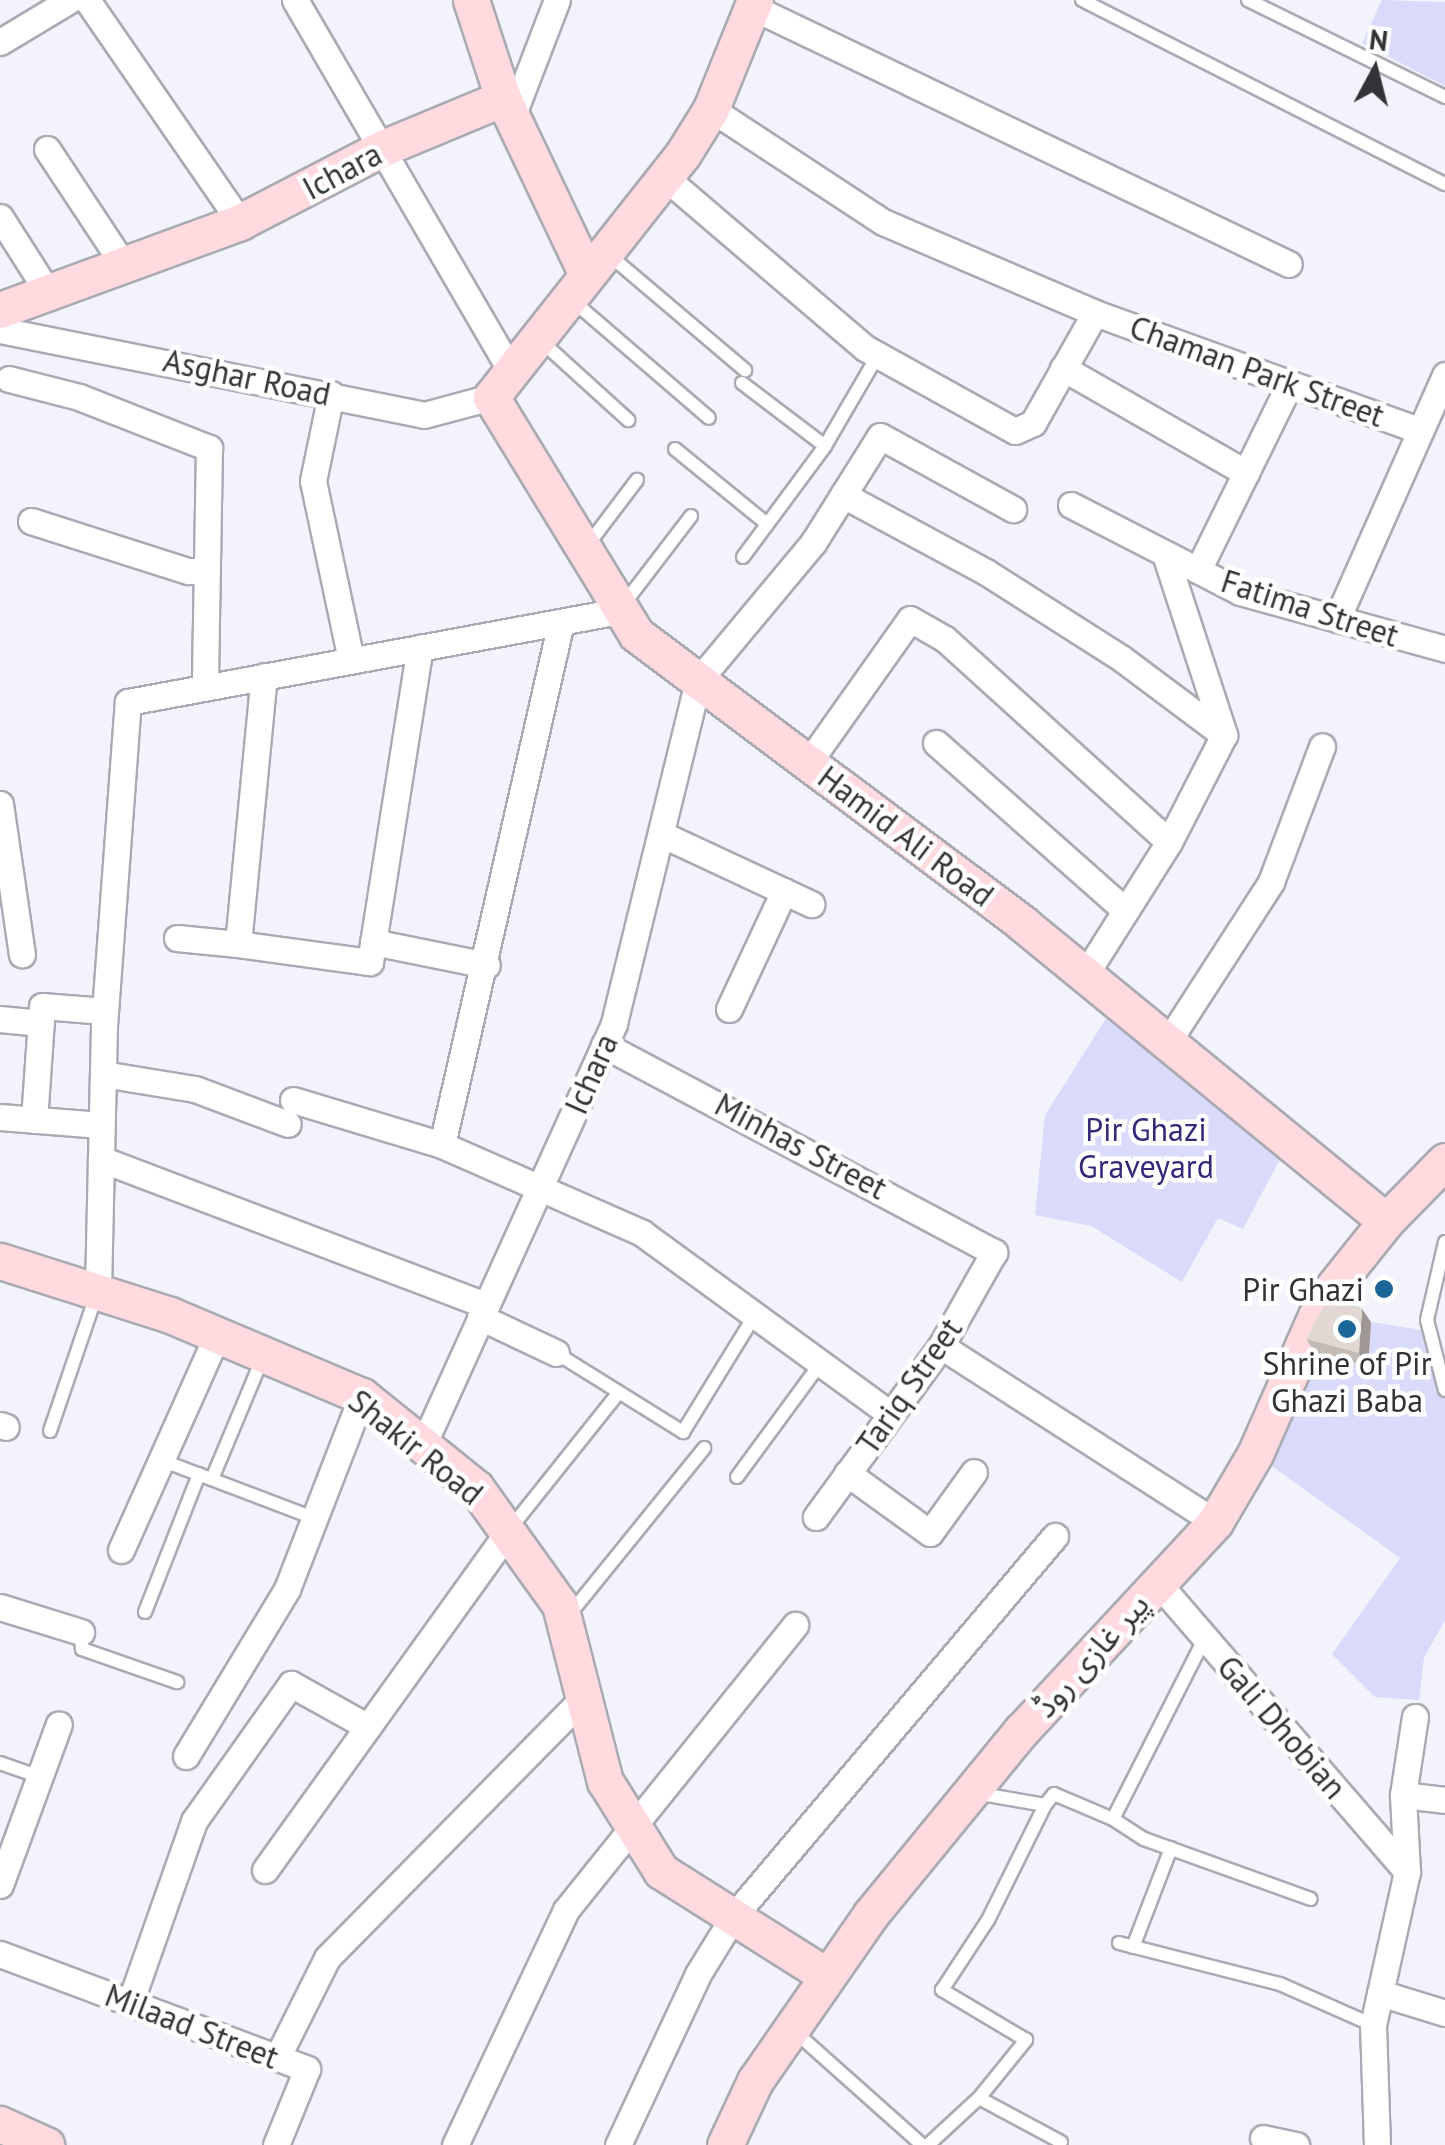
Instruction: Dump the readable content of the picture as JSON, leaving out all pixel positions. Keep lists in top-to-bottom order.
{
  "streets": {
    "street": [
      "Ichara",
      "Chaman Park Street",
      "Asghar Road",
      "Fatima Street",
      "Hamid Ali Road",
      "Minhas Street",
      "Tariq Street",
      "Shakir Road",
      "پیر غازی روڈ",
      "Gali Dhobian",
      "Milaad Street"
    ]
  },
  "crossings": [
    ["Ichara", "Hamid Ali Road"],
    ["Ichara", "Minhas Street"],
    ["Ichara", "Shakir Road"],
    ["Asghar Road", "Hamid Ali Road"],
    ["Hamid Ali Road", "پیر غازی روڈ"],
    ["Minhas Street", "Tariq Street"],
    ["Shakir Road", "پیر غازی روڈ"],
    ["پیر غازی روڈ", "Gali Dhobian"]
  ],
  "parks": ["Pir Ghazi Graveyard"],
  "places": ["Pir Ghazi", "Shrine of Pir Ghazi Baba"],
  "north": "top"
}
